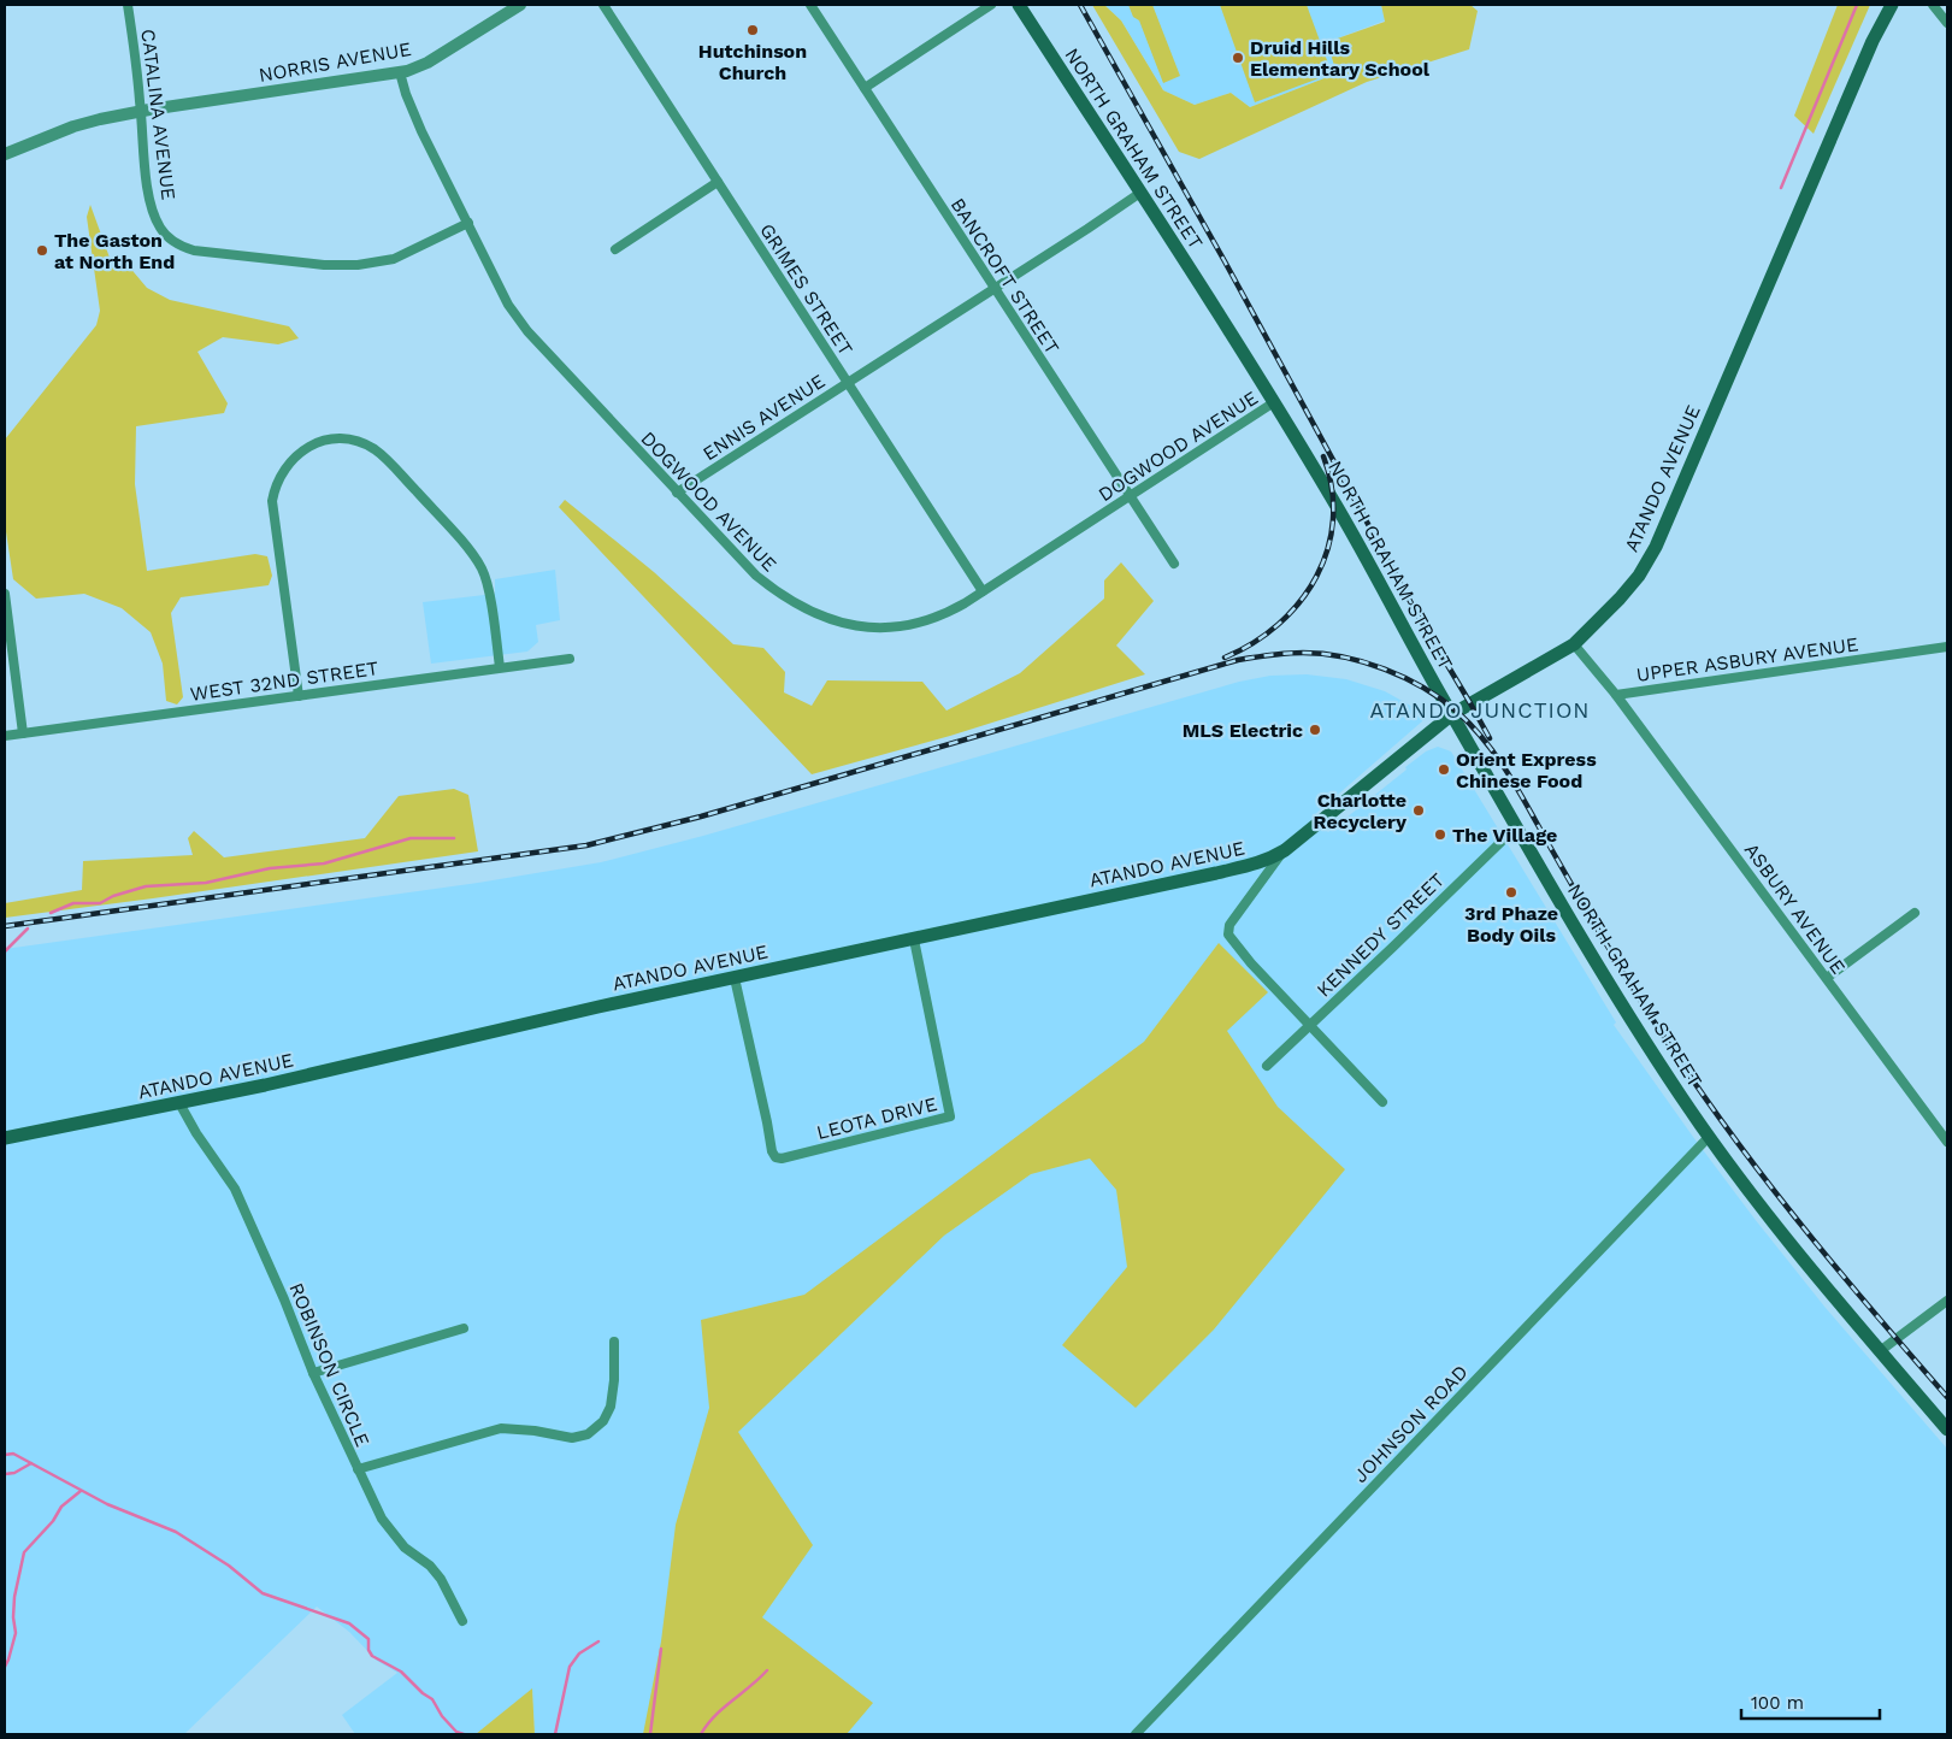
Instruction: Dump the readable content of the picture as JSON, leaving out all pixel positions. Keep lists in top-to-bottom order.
{
  "streets": {
    "main road": ["NORTH GRAHAM STREET", "ATANDO AVENUE"],
    "street": [
      "NORRIS AVENUE",
      "CATALINA AVENUE",
      "BANCROFT STREET",
      "GRIMES STREET",
      "ENNIS AVENUE",
      "DOGWOOD AVENUE",
      "UPPER ASBURY AVENUE",
      "WEST 32ND STREET",
      "ASBURY AVENUE",
      "KENNEDY STREET",
      "LEOTA DRIVE",
      "ROBINSON CIRCLE",
      "JOHNSON ROAD"
    ]
  },
  "crossings": [
    ["NORRIS AVENUE", "CATALINA AVENUE"],
    ["NORRIS AVENUE", "DOGWOOD AVENUE"],
    ["CATALINA AVENUE", "DOGWOOD AVENUE"],
    ["NORTH GRAHAM STREET", "ENNIS AVENUE"],
    ["NORTH GRAHAM STREET", "DOGWOOD AVENUE"],
    ["NORTH GRAHAM STREET", "ATANDO AVENUE"],
    ["NORTH GRAHAM STREET", "KENNEDY STREET"],
    ["NORTH GRAHAM STREET", "JOHNSON ROAD"],
    ["BANCROFT STREET", "ENNIS AVENUE"],
    ["BANCROFT STREET", "DOGWOOD AVENUE"],
    ["GRIMES STREET", "ENNIS AVENUE"],
    ["GRIMES STREET", "DOGWOOD AVENUE"],
    ["ENNIS AVENUE", "DOGWOOD AVENUE"],
    ["ATANDO AVENUE", "UPPER ASBURY AVENUE"],
    ["ATANDO AVENUE", "LEOTA DRIVE"],
    ["ATANDO AVENUE", "ROBINSON CIRCLE"],
    ["UPPER ASBURY AVENUE", "ASBURY AVENUE"]
  ],
  "districts": ["ATANDO JUNCTION"],
  "places": [
    "Hutchinson Church",
    "Druid Hills Elementary School",
    "The Gaston at North End",
    "MLS Electric",
    "Orient Express Chinese Food",
    "Charlotte Recyclery",
    "The Village",
    "3rd Phaze Body Oils"
  ],
  "scale_bar": "100 m"
}
